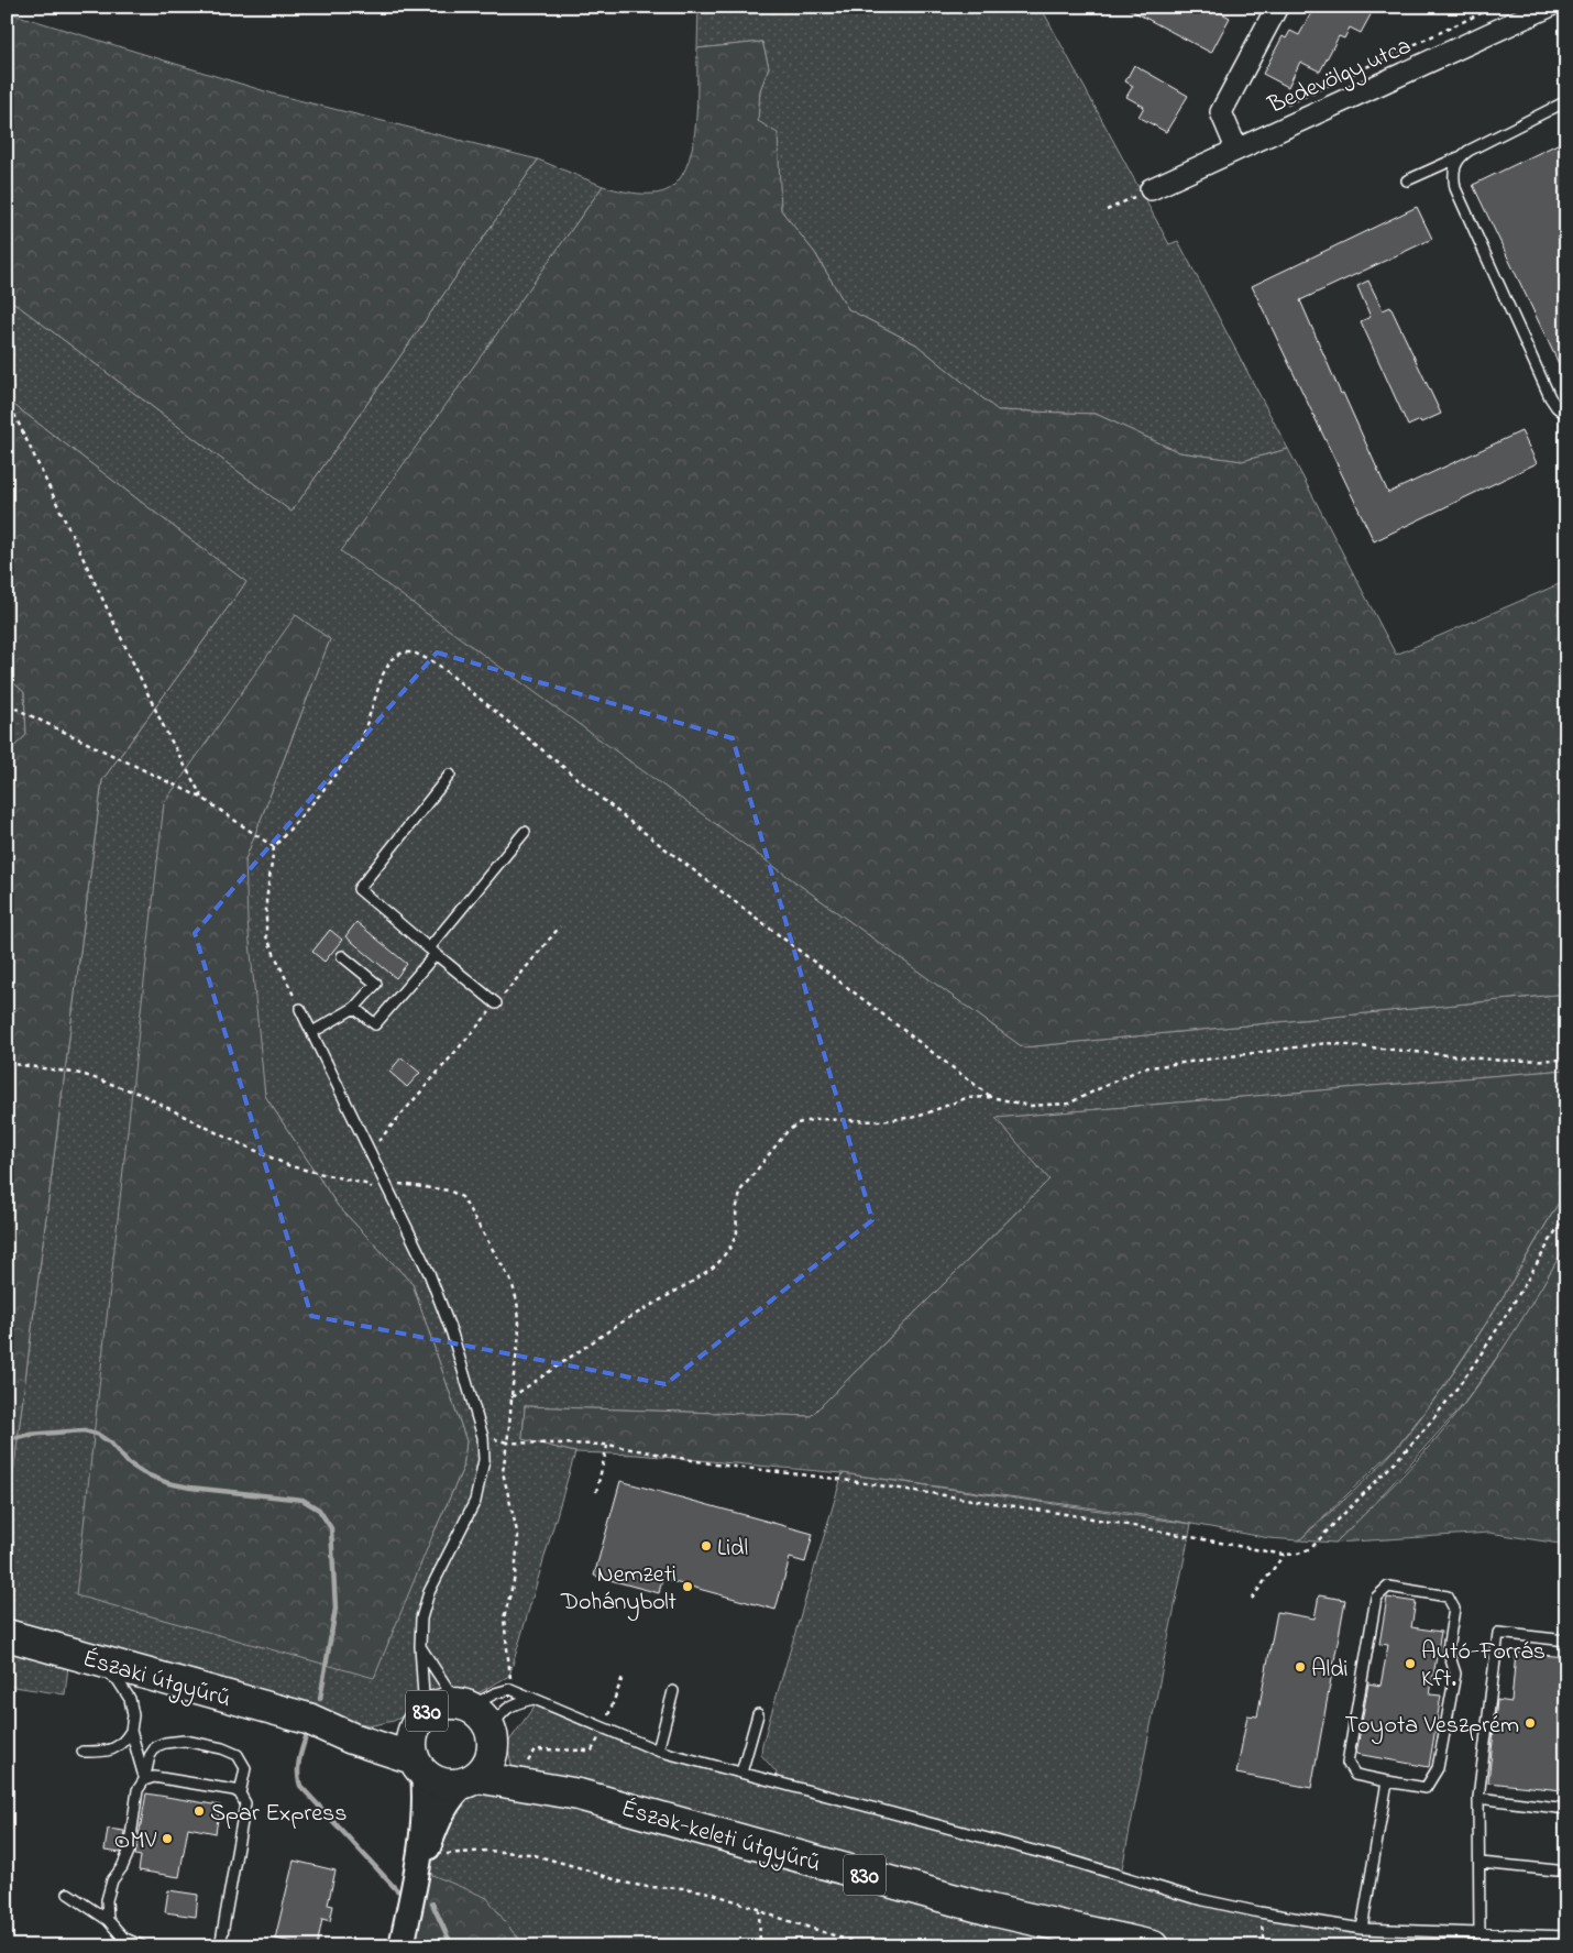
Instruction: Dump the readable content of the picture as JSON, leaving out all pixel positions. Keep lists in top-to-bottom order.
{
  "streets": {
    "main road": ["Északi útgyűrű", "830", "Észak-keleti útgyűrű"],
    "street": ["Bedevölgy utca"]
  },
  "crossings": [
    ["Északi útgyűrű", "830"],
    ["Északi útgyűrű", "Észak-keleti útgyűrű"],
    ["830", "Észak-keleti útgyűrű"]
  ],
  "places": [
    "Lidl",
    "Nemzeti Dohánybolt",
    "Autó-Forrás Kft.",
    "Aldi",
    "Toyota Veszprém",
    "Spar Express",
    "OMV"
  ]
}
